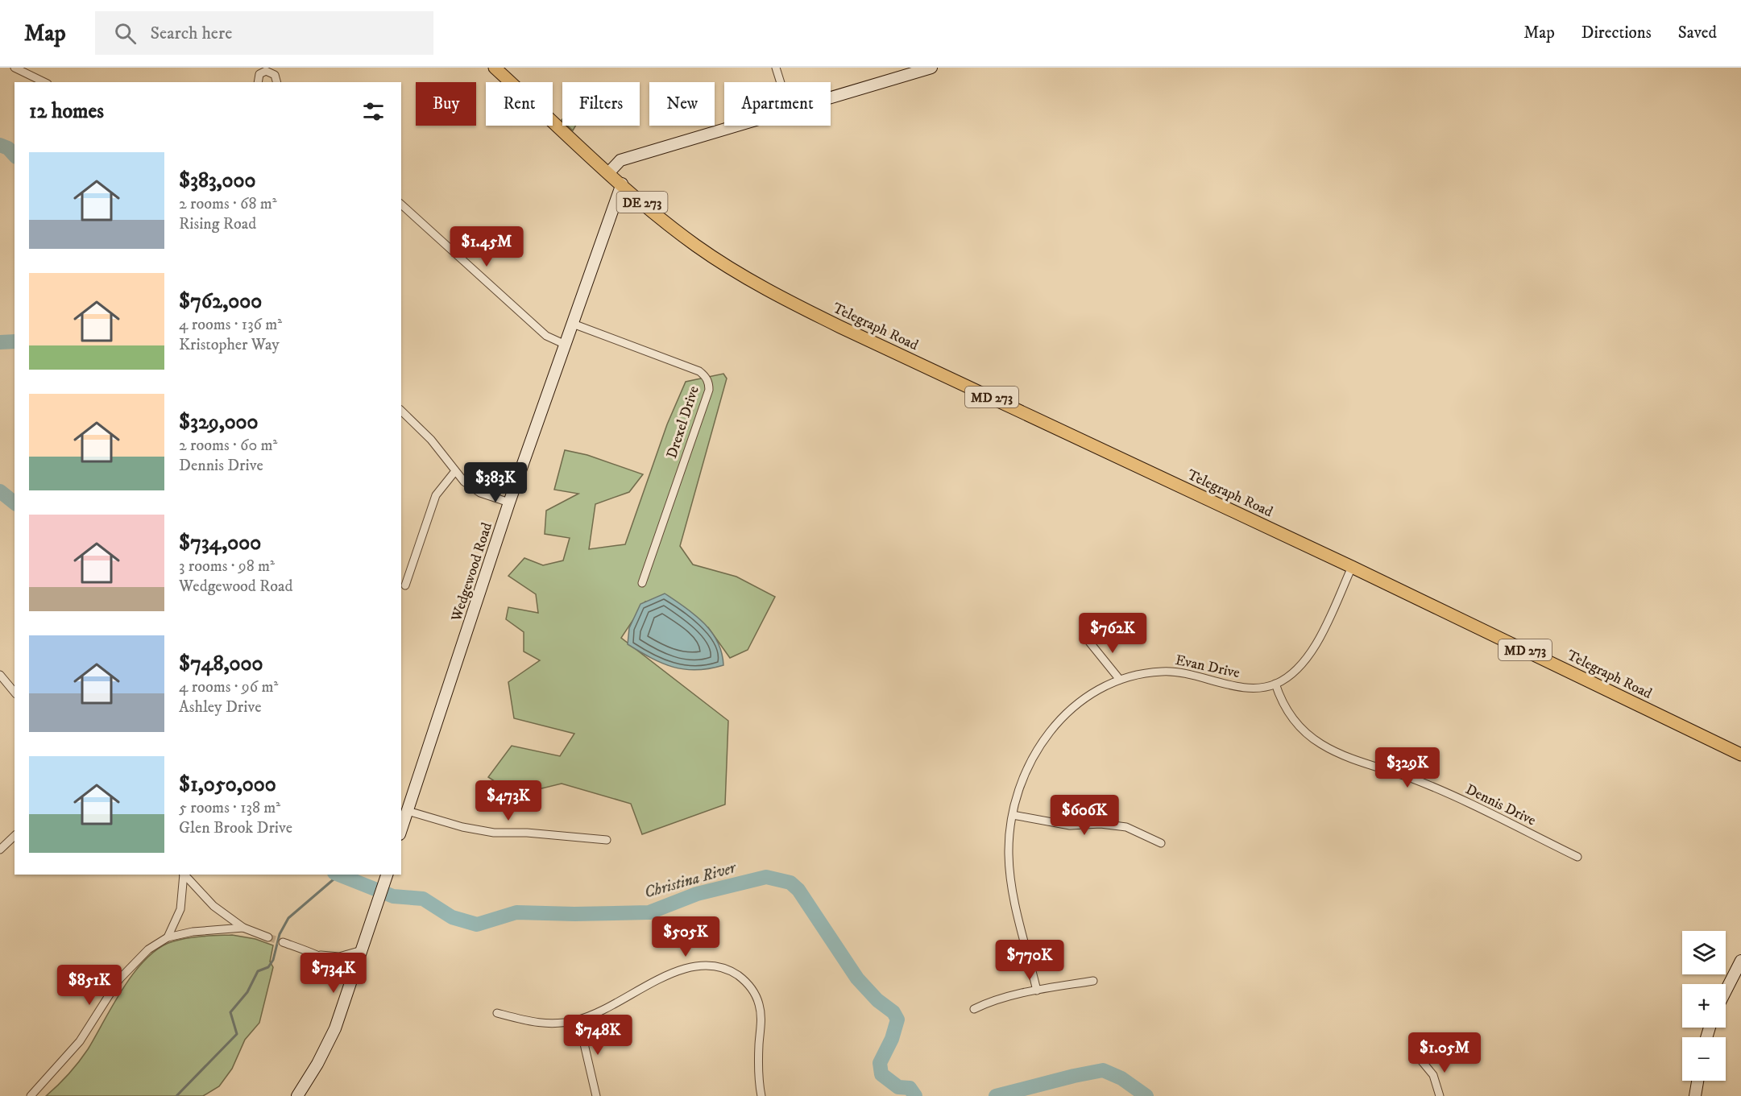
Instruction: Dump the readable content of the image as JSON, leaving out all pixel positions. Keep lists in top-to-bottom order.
{
  "streets": {
    "main road": ["DE 273", "Telegraph Road", "MD 273"],
    "street": [
      "Drexel Drive",
      "Wedgewood Road",
      "Evan Drive",
      "Dennis Drive"
    ]
  },
  "crossings": [
    ["DE 273", "Telegraph Road"],
    ["DE 273", "Wedgewood Road"],
    ["Telegraph Road", "Evan Drive"],
    ["Drexel Drive", "Wedgewood Road"],
    ["Evan Drive", "Dennis Drive"]
  ],
  "water": ["Christina River"],
  "page": {
    "header": "Map",
    "search": "Search here",
    "nav": ["Map", "Directions", "Saved"],
    "chip": [
      "Buy",
      "Rent",
      "Filters",
      "New",
      "Apartment"
    ],
    "heading": "12 homes",
    "list": [
      {
        "name": "$383,000",
        "note": "2 rooms · 68 m² · Rising Road"
      },
      {
        "name": "$762,000",
        "note": "4 rooms · 136 m² · Kristopher Way"
      },
      {
        "name": "$329,000",
        "note": "2 rooms · 60 m² · Dennis Drive"
      },
      {
        "name": "$734,000",
        "note": "3 rooms · 98 m² · Wedgewood Road"
      },
      {
        "name": "$748,000",
        "note": "4 rooms · 96 m² · Ashley Drive"
      },
      {
        "name": "$1,050,000",
        "note": "5 rooms · 138 m² · Glen Brook Drive"
      }
    ],
    "price": [
      "$1.45M",
      "$383K",
      "$762K",
      "$329K",
      "$473K",
      "$606K",
      "$505K",
      "$770K",
      "$734K",
      "$851K",
      "$748K",
      "$1.05M"
    ],
    "map_buttons": ["+", "−"]
  }
}
